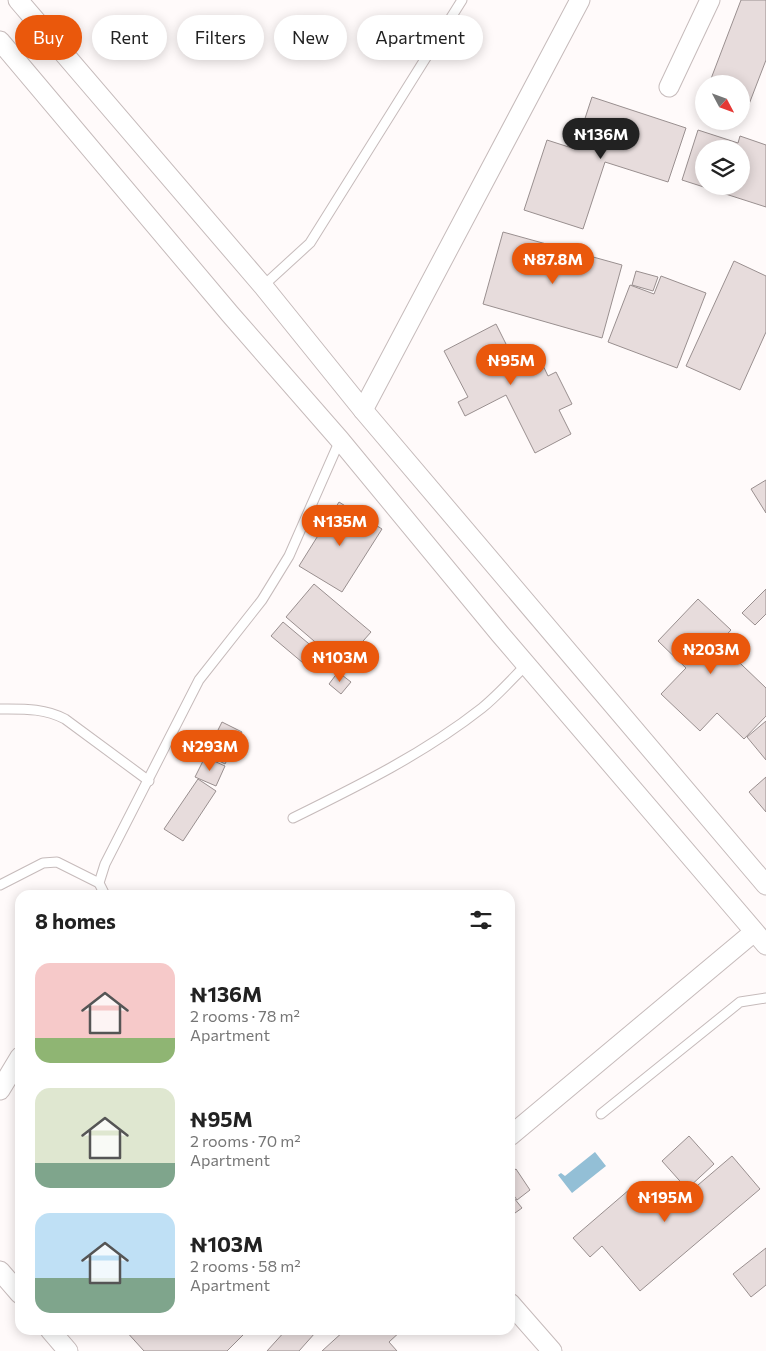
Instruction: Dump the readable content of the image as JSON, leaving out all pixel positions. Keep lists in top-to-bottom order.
{
  "north": "bottom right",
  "page": {
    "chip": [
      "Buy",
      "Rent",
      "Filters",
      "New",
      "Apartment"
    ],
    "price": [
      "₦136M",
      "₦87.8M",
      "₦95M",
      "₦135M",
      "₦203M",
      "₦103M",
      "₦293M",
      "₦195M"
    ],
    "heading": "8 homes",
    "list": [
      {
        "name": "₦136M",
        "note": "2 rooms · 78 m² · Apartment"
      },
      {
        "name": "₦95M",
        "note": "2 rooms · 70 m² · Apartment"
      },
      {
        "name": "₦103M",
        "note": "2 rooms · 58 m² · Apartment"
      }
    ]
  }
}
